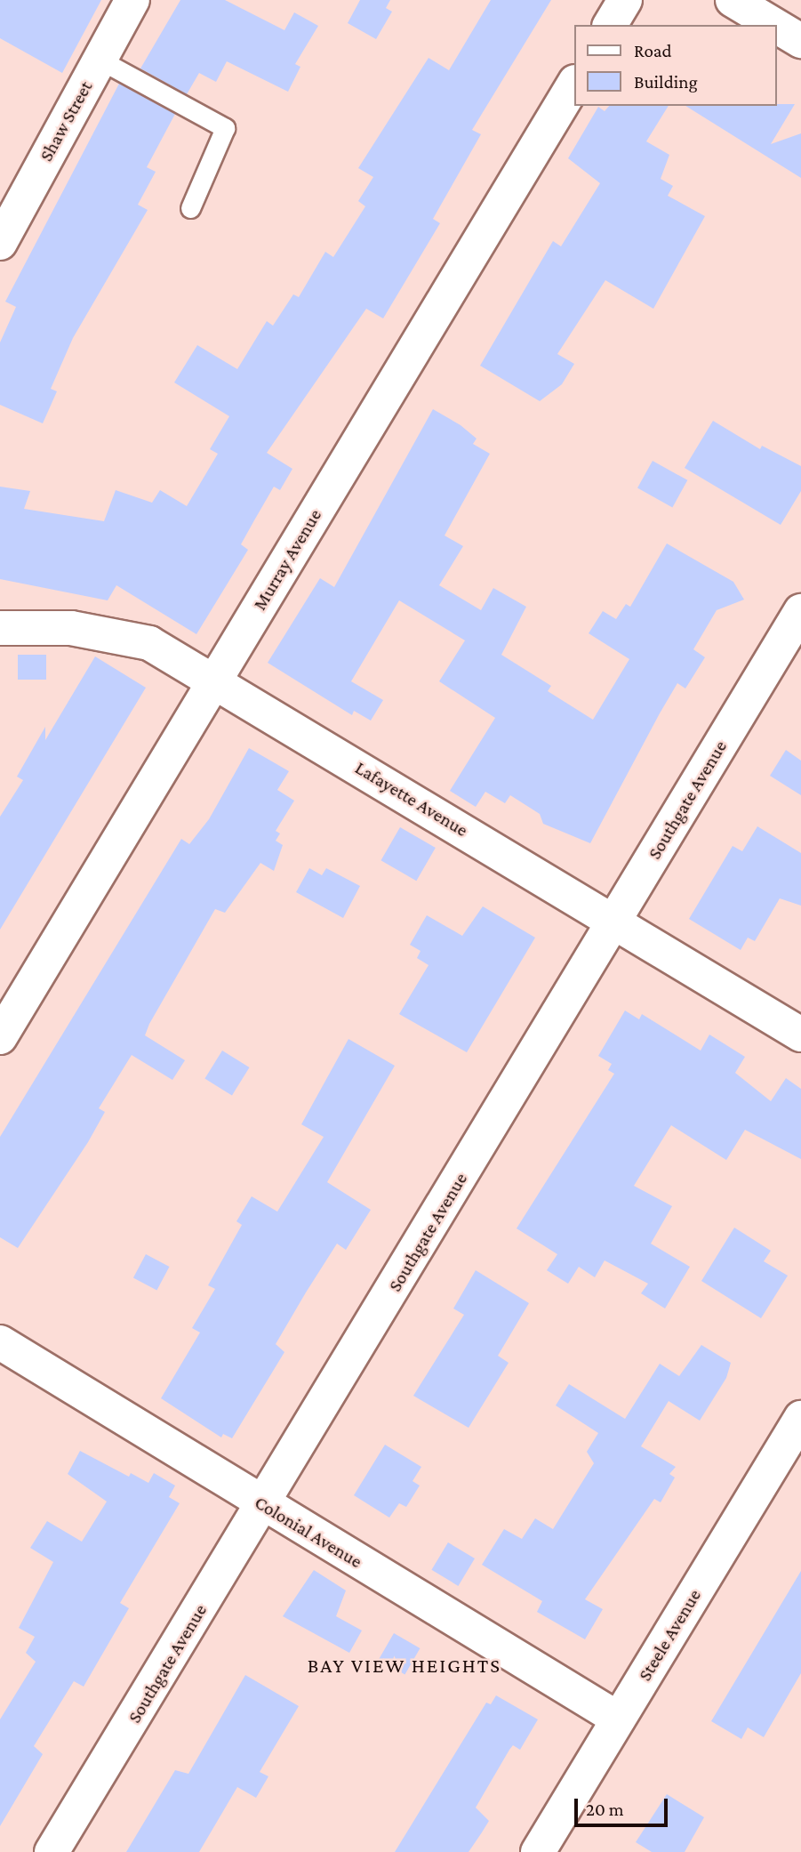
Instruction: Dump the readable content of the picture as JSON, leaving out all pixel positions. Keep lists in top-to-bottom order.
{
  "streets": {
    "street": [
      "Shaw Street",
      "Murray Avenue",
      "Lafayette Avenue",
      "Southgate Avenue",
      "Colonial Avenue",
      "Steele Avenue"
    ]
  },
  "crossings": [
    ["Murray Avenue", "Lafayette Avenue"],
    ["Lafayette Avenue", "Southgate Avenue"],
    ["Southgate Avenue", "Colonial Avenue"],
    ["Colonial Avenue", "Steele Avenue"]
  ],
  "districts": ["BAY VIEW HEIGHTS"],
  "legend": ["Road", "Building"],
  "scale_bar": "20 m"
}
